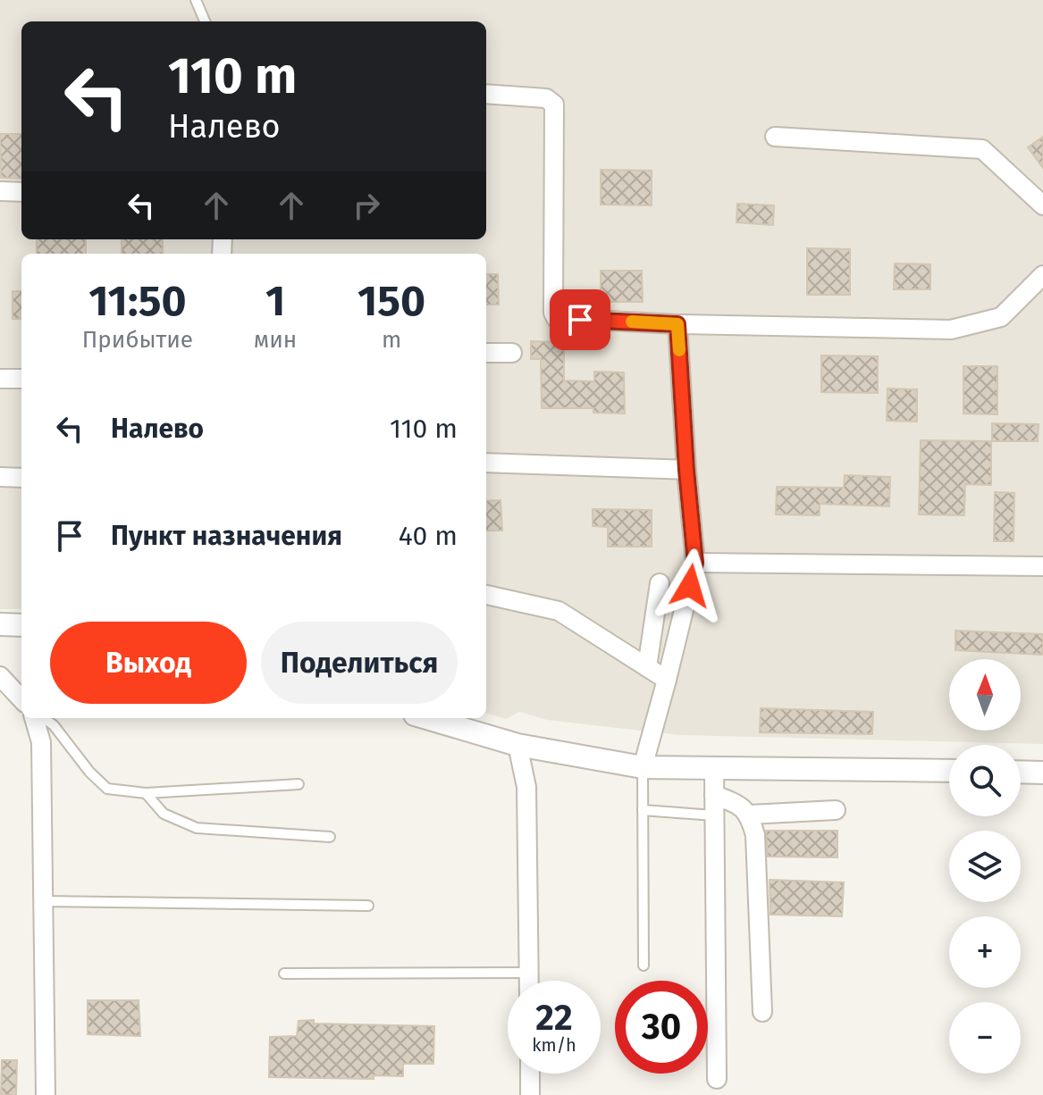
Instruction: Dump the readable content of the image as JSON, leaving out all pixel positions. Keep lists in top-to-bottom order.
{
  "north": "top",
  "page": {
    "turn": ["110 m", "Налево"],
    "eta": [
      "11:50",
      "Прибытие",
      "1",
      "мин",
      "150",
      "m"
    ],
    "list": [
      {
        "name": "Налево",
        "value": "110 m"
      },
      {
        "name": "Пункт назначения",
        "value": "40 m"
      }
    ],
    "buttons": ["Выход", "Поделиться"],
    "map_buttons": ["+", "−"],
    "speed": "22 km/h",
    "limit": "30"
  }
}
